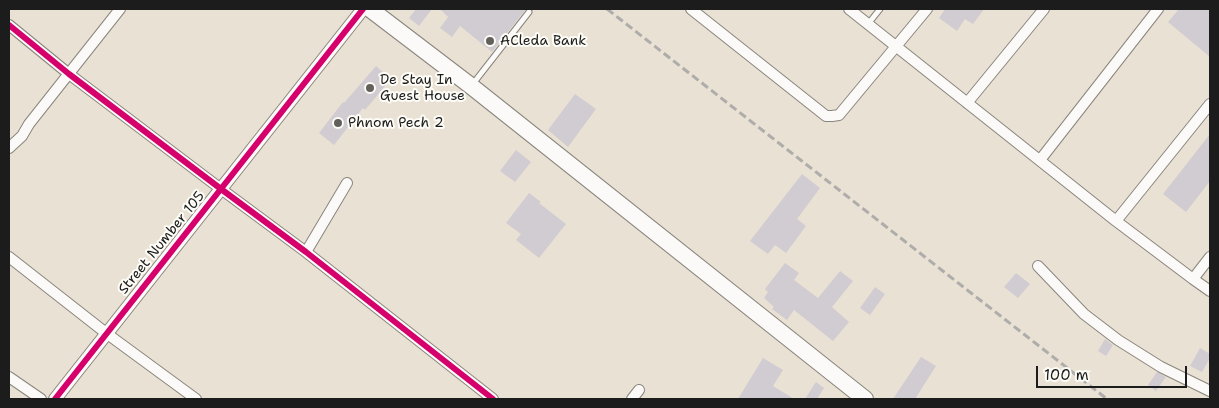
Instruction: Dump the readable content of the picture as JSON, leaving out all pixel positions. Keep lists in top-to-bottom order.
{
  "streets": {
    "street": ["Street Number 105"]
  },
  "places": ["ACleda Bank", "De Stay In Guest House", "Phnom Pech 2"],
  "scale_bar": "100 m"
}
